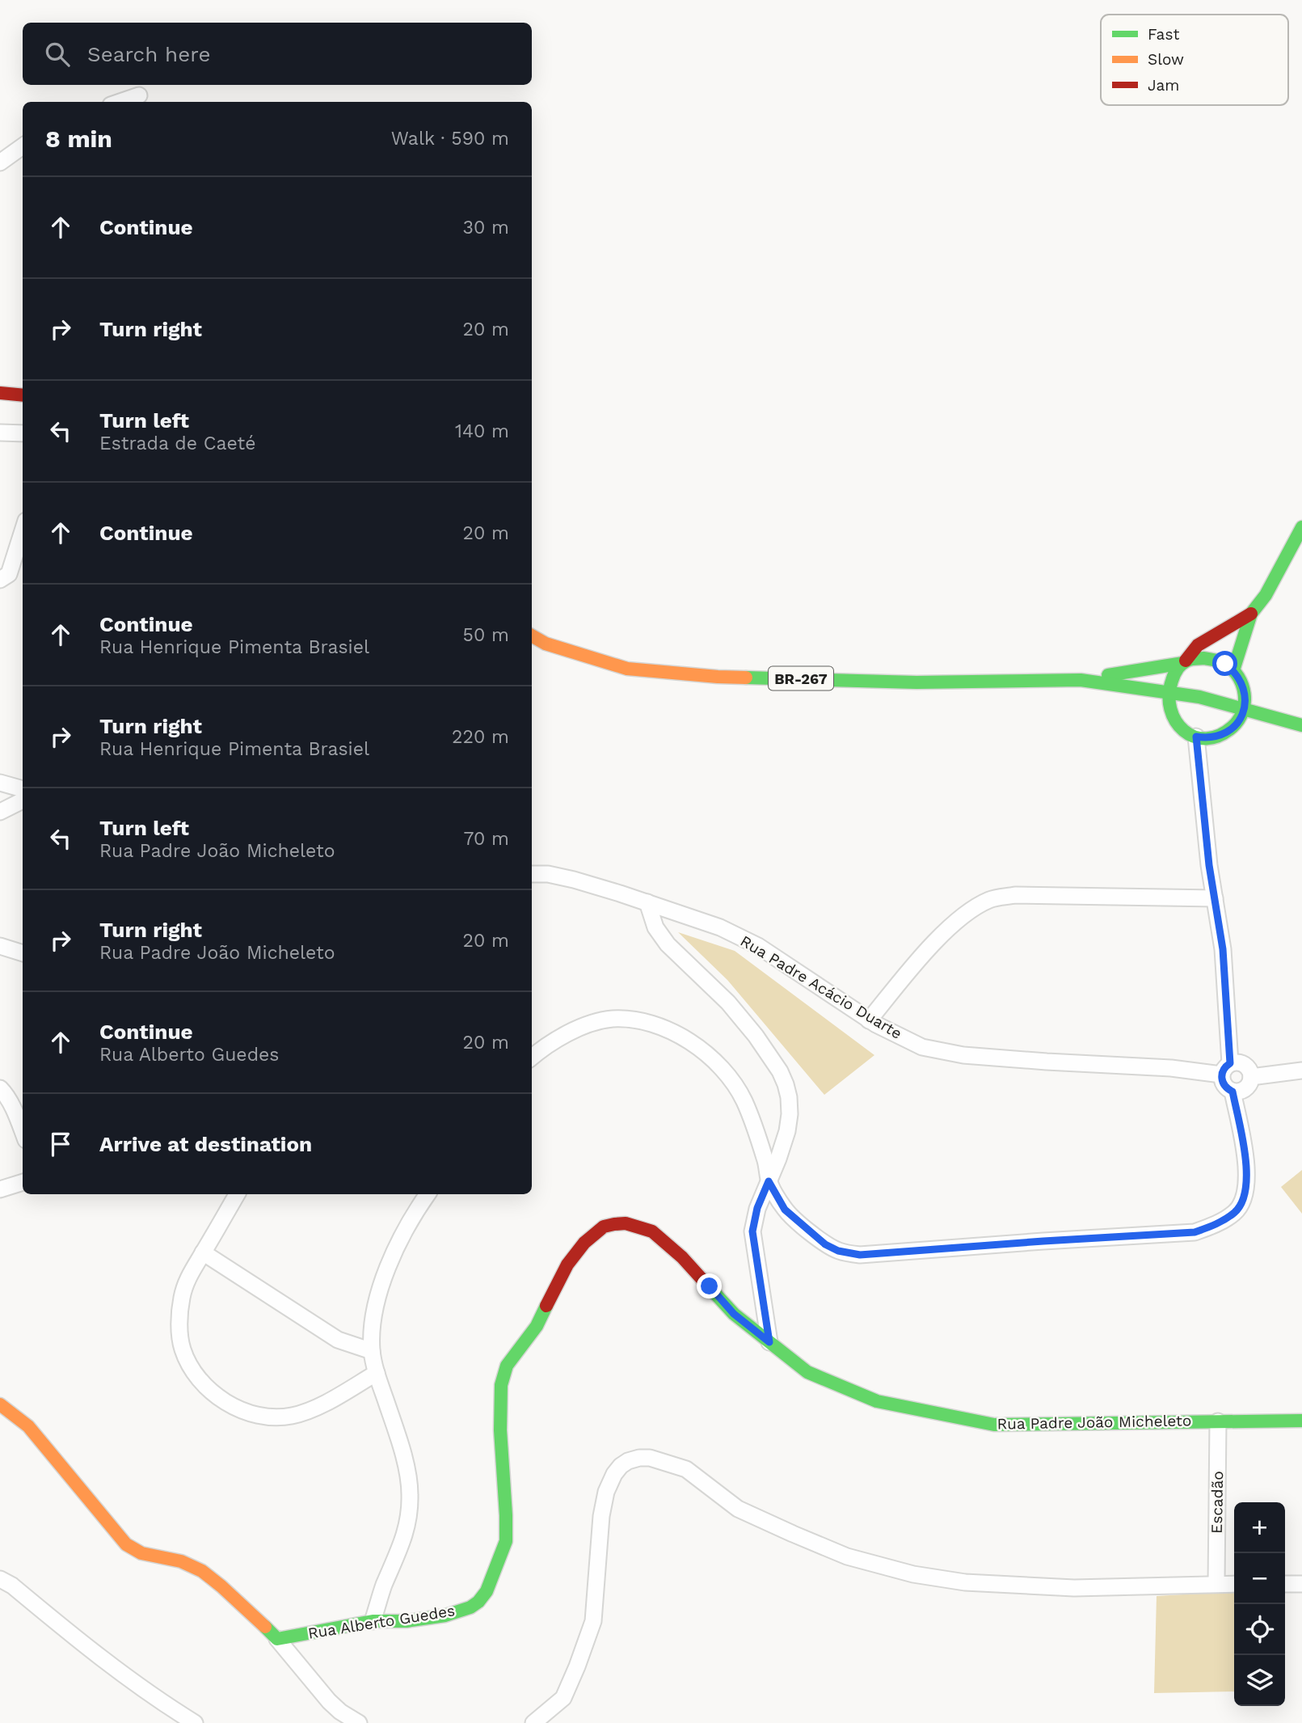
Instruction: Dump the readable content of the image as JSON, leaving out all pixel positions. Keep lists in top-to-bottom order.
{
  "streets": {
    "main road": ["BR-267", "Rua Padre João Micheleto", "Rua Alberto Guedes"],
    "street": ["Rua Padre Acácio Duarte", "Escadão"]
  },
  "crossings": [
    ["Rua Padre João Micheleto", "Escadão"],
    ["Rua Padre João Micheleto", "Rua Alberto Guedes"]
  ],
  "legend": ["Fast", "Slow", "Jam"],
  "page": {
    "search": "Search here",
    "heading": ["8 min", "Walk · 590 m"],
    "list": [
      ["Continue", "30 m"],
      ["Turn right", "20 m"],
      ["Turn left", "Estrada de Caeté", "140 m"],
      ["Continue", "20 m"],
      ["Continue", "Rua Henrique Pimenta Brasiel", "50 m"],
      ["Turn right", "Rua Henrique Pimenta Brasiel", "220 m"],
      ["Turn left", "Rua Padre João Micheleto", "70 m"],
      ["Turn right", "Rua Padre João Micheleto", "20 m"],
      ["Continue", "Rua Alberto Guedes", "20 m"],
      "Arrive at destination"
    ],
    "map_buttons": ["+", "−"]
  }
}
